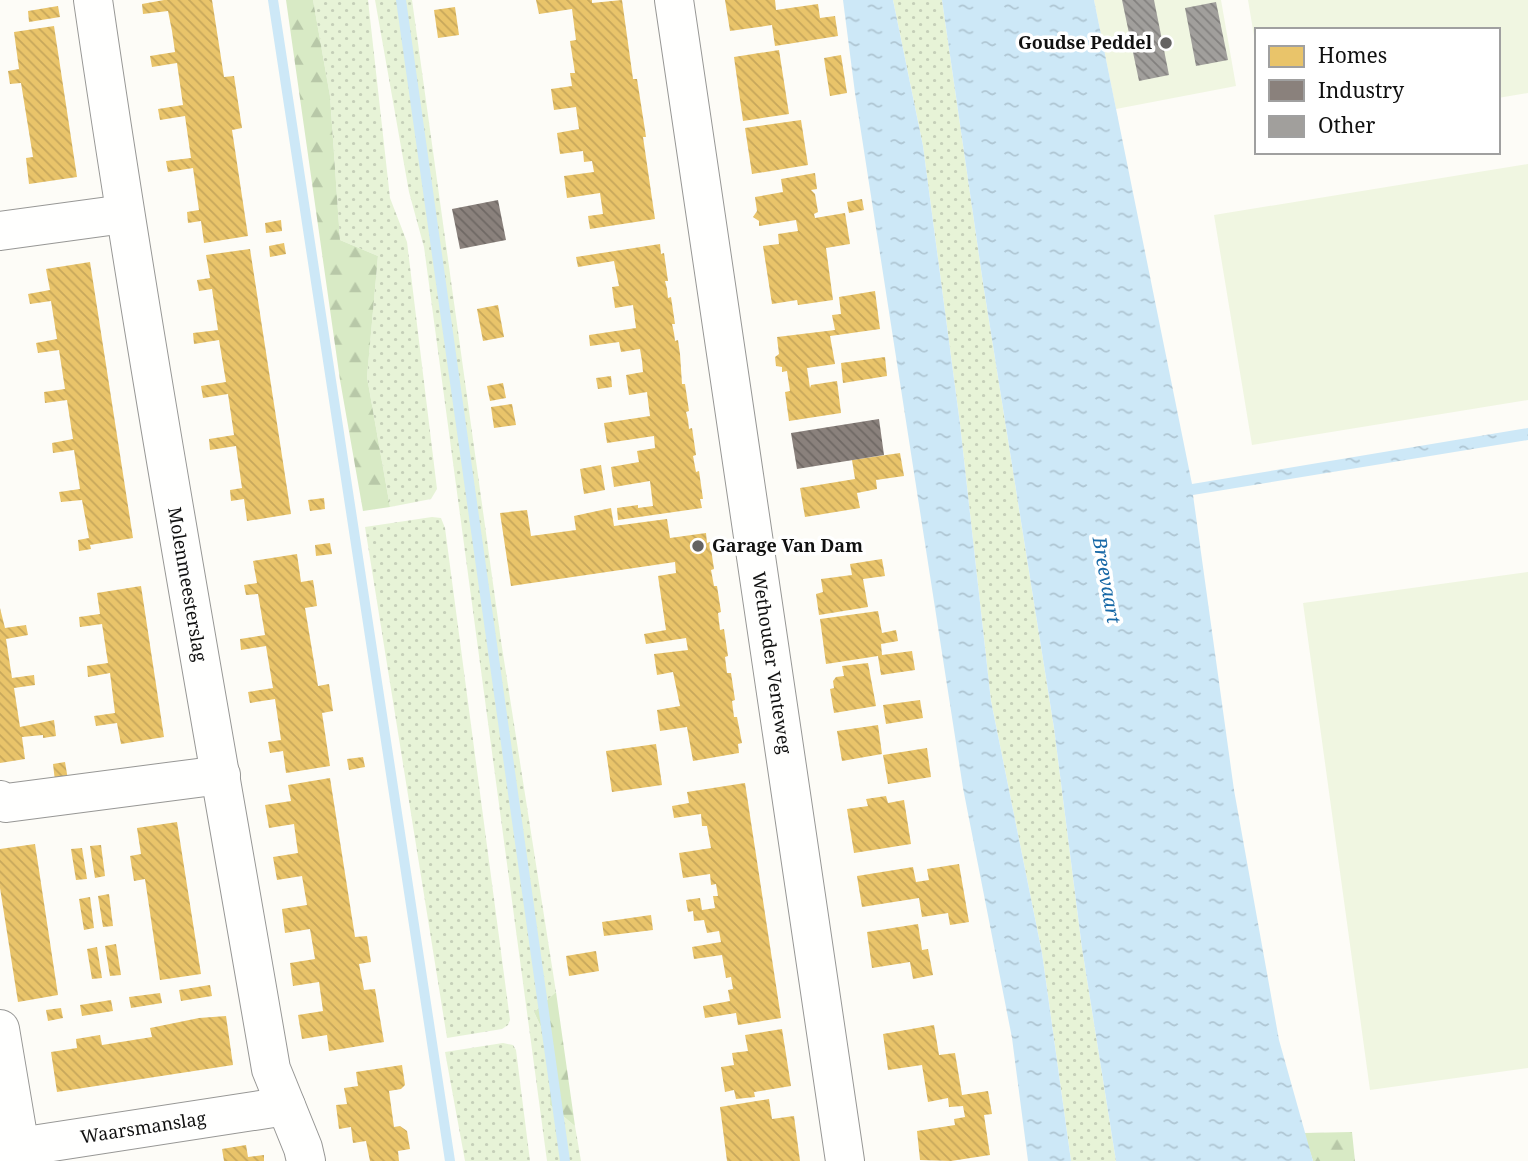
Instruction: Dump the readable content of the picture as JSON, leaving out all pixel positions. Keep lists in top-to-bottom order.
{
  "streets": {
    "street": ["Molenmeesterslag", "Wethouder Venteweg", "Waarsmanslag"]
  },
  "crossings": [
    ["Molenmeesterslag", "Waarsmanslag"]
  ],
  "water": ["Breevaart"],
  "places": ["Goudse Peddel", "Garage Van Dam"],
  "legend": ["Homes", "Industry", "Other"]
}
